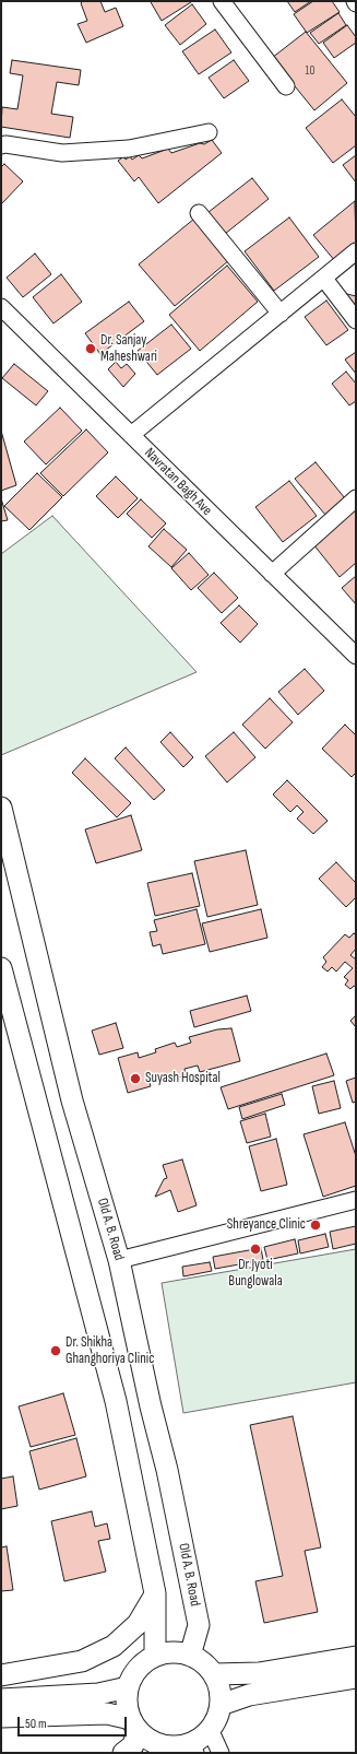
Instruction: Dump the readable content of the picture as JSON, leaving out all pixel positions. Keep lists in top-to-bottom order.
{
  "streets": {
    "main road": ["Old A. B. Road"],
    "street": ["Navratan Bagh Ave"]
  },
  "places": [
    "Dr. Sanjay Maheshwari",
    "Suyash Hospital",
    "Shreyance Clinic",
    "Dr Jyoti Bunglowala",
    "Dr. Shikha Ghanghoriya Clinic"
  ],
  "house_numbers": ["10"],
  "scale_bar": "50 m"
}
